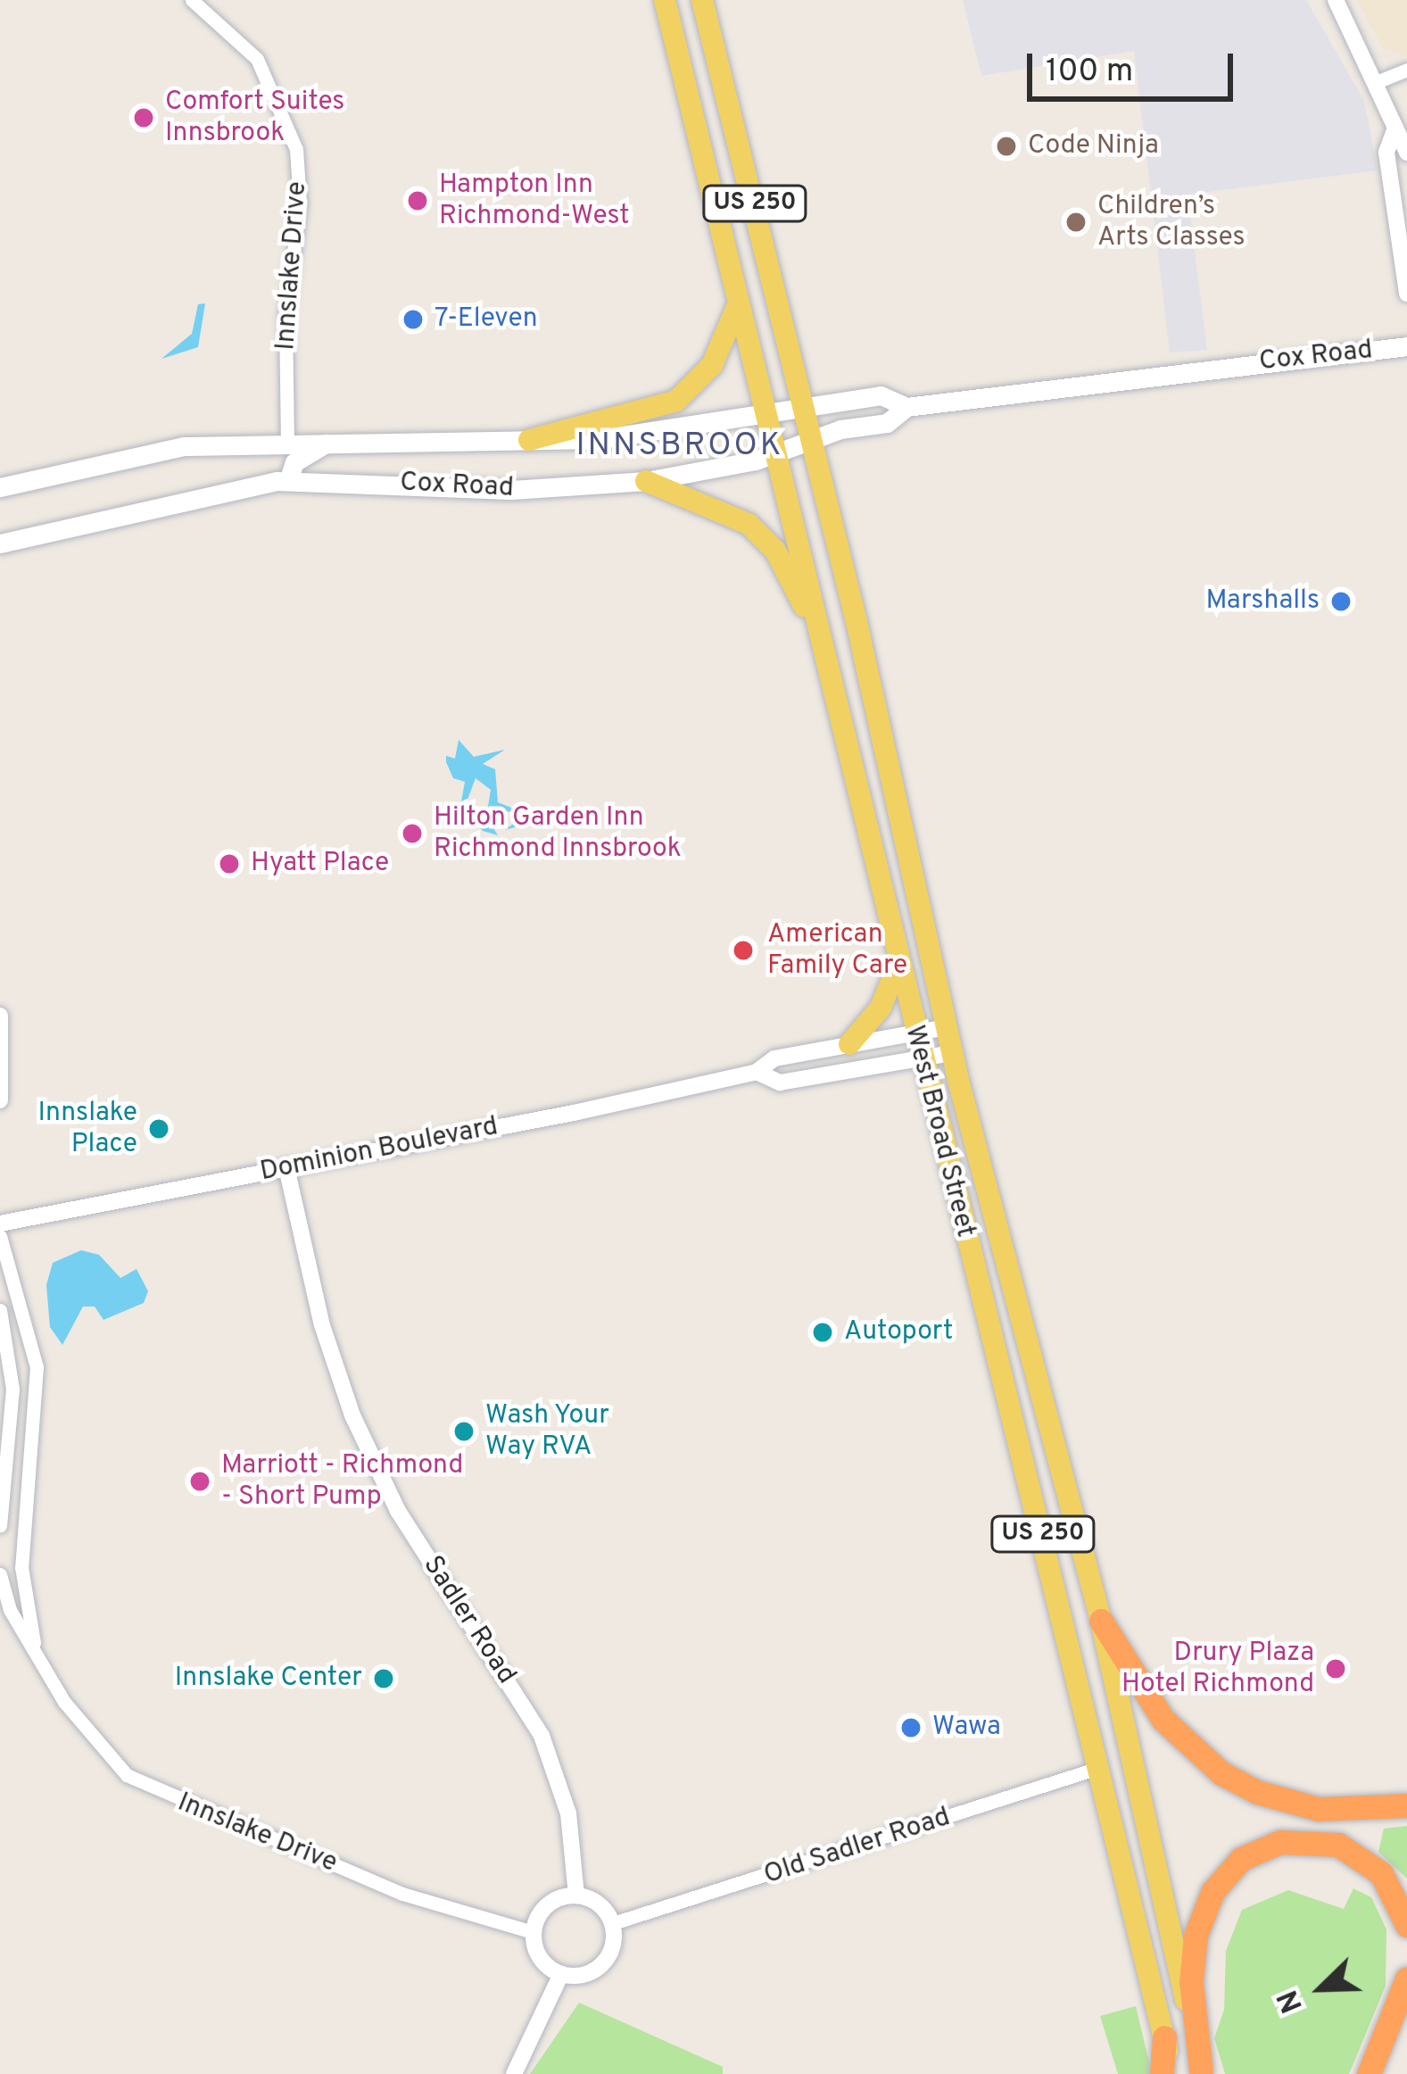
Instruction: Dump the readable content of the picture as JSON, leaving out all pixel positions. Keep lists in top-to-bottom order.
{
  "streets": {
    "main road": ["US 250", "Cox Road", "West Broad Street"],
    "street": [
      "Innslake Drive",
      "Dominion Boulevard",
      "Sadler Road",
      "Old Sadler Road"
    ]
  },
  "crossings": [
    ["Innslake Drive", "Cox Road"],
    ["Innslake Drive", "Sadler Road"],
    ["Innslake Drive", "Old Sadler Road"],
    ["Cox Road", "West Broad Street"],
    ["West Broad Street", "Dominion Boulevard"],
    ["West Broad Street", "Old Sadler Road"],
    ["Dominion Boulevard", "Sadler Road"],
    ["Sadler Road", "Old Sadler Road"]
  ],
  "districts": ["INNSBROOK"],
  "places": [
    "Comfort Suites Innsbrook",
    "Code Ninja",
    "Hampton Inn Richmond-West",
    "Children’s Arts Classes",
    "7-Eleven",
    "Marshalls",
    "Hilton Garden Inn Richmond Innsbrook",
    "Hyatt Place",
    "American Family Care",
    "Innslake Place",
    "Autoport",
    "Wash Your Way RVA",
    "Marriott - Richmond - Short Pump",
    "Drury Plaza Hotel Richmond",
    "Innslake Center",
    "Wawa"
  ],
  "scale_bar": "100 m",
  "north": "bottom left"
}
